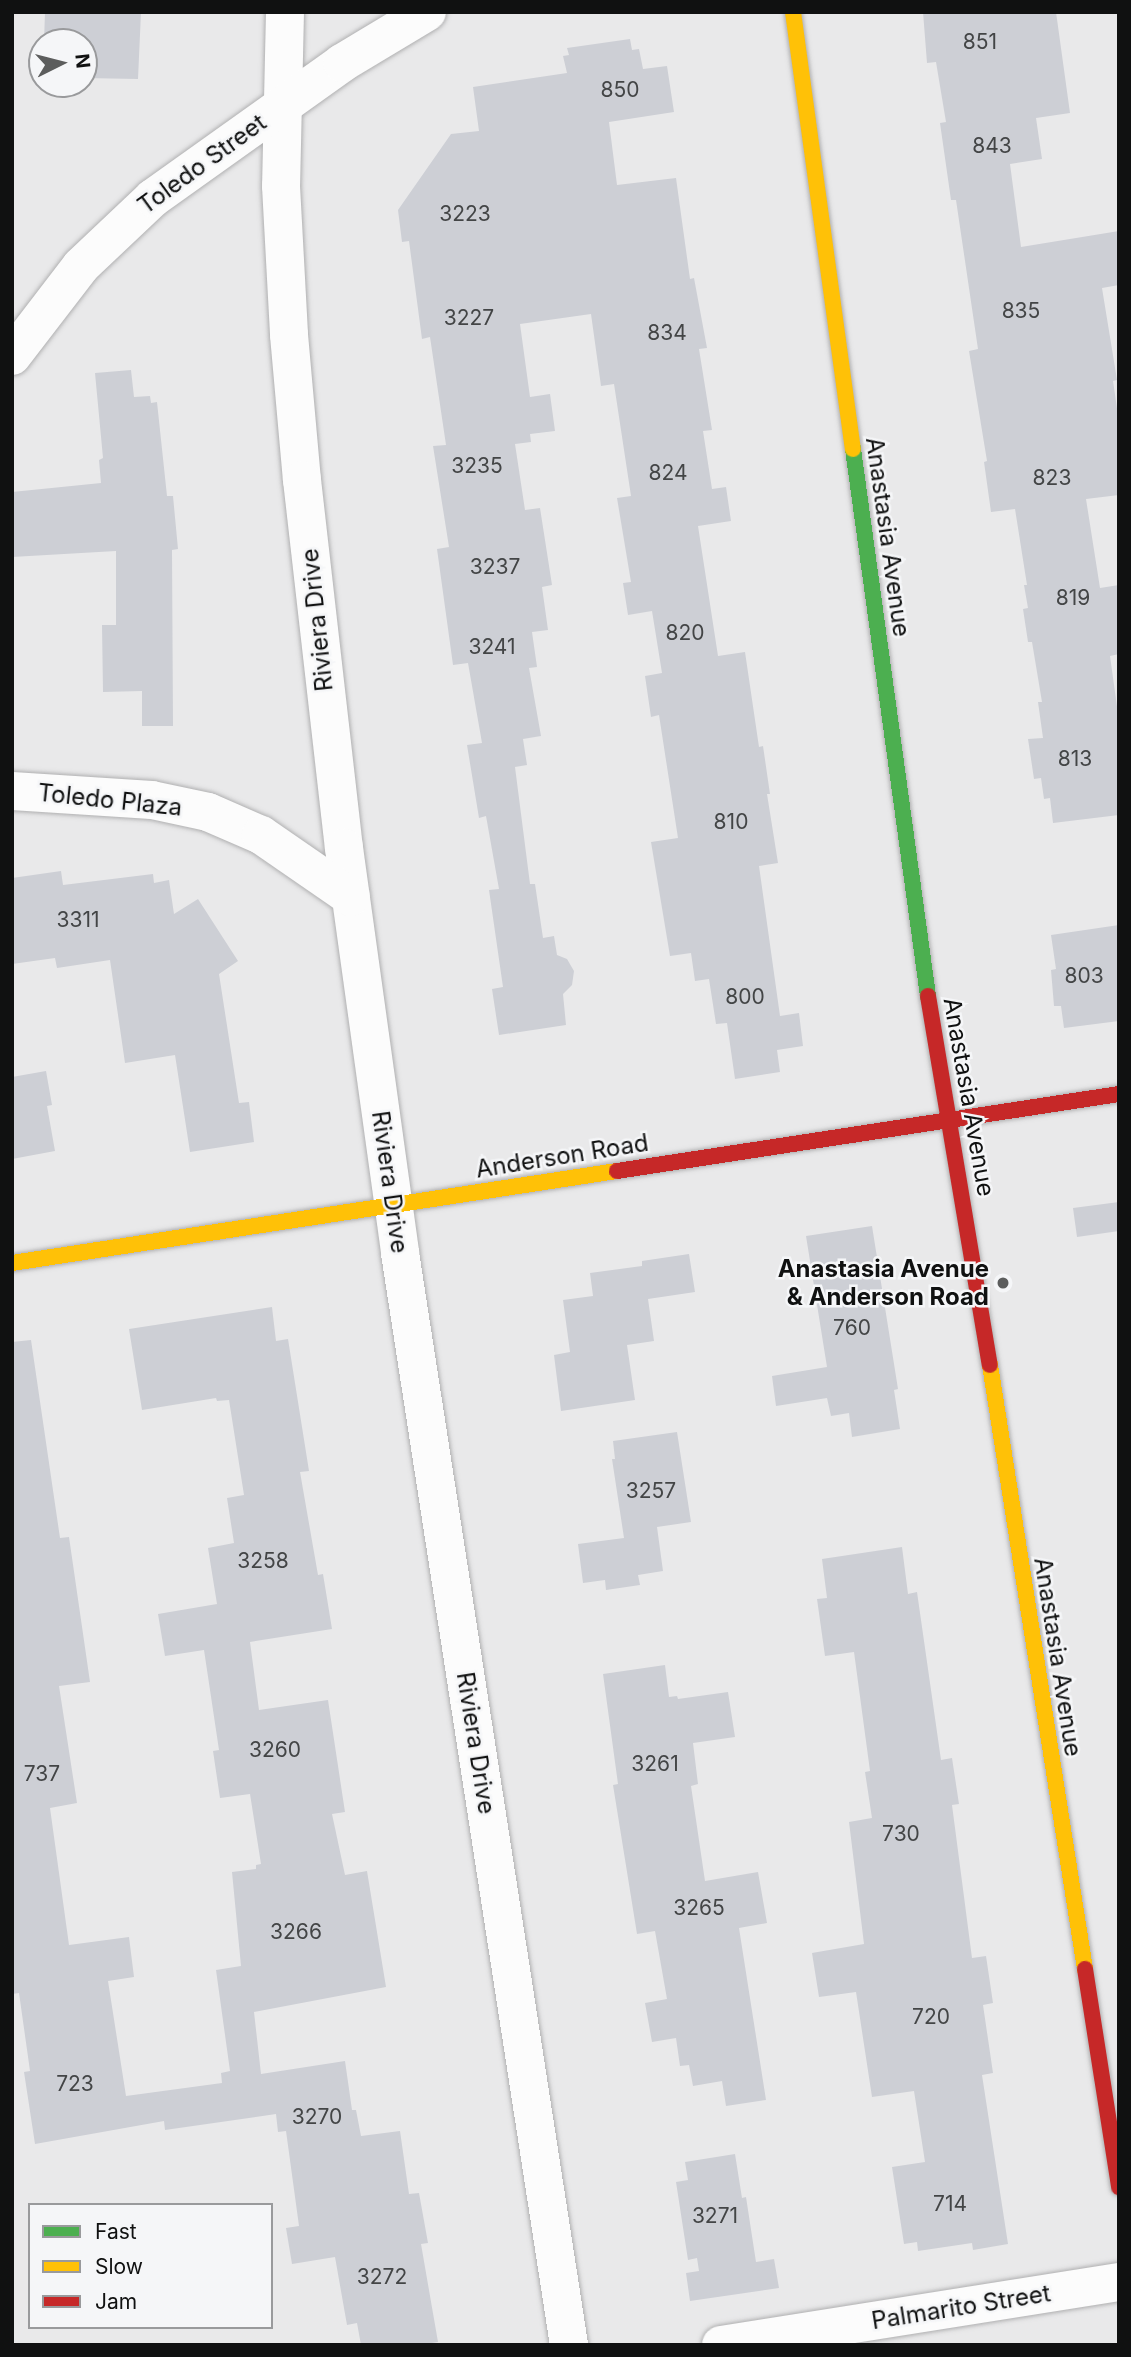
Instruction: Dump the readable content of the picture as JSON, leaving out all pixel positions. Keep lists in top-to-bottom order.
{
  "streets": {
    "street": [
      "Toledo Street",
      "Anastasia Avenue",
      "Riviera Drive",
      "Toledo Plaza",
      "Anderson Road",
      "Palmarito Street"
    ]
  },
  "crossings": [
    ["Toledo Street", "Riviera Drive"],
    ["Anastasia Avenue", "Anderson Road"],
    ["Riviera Drive", "Toledo Plaza"],
    ["Riviera Drive", "Anderson Road"]
  ],
  "places": ["Anastasia Avenue & Anderson Road"],
  "house_numbers": [
    "851",
    "850",
    "843",
    "3223",
    "835",
    "3227",
    "834",
    "3235",
    "824",
    "823",
    "3237",
    "819",
    "820",
    "3241",
    "813",
    "810",
    "3311",
    "803",
    "800",
    "760",
    "3257",
    "3258",
    "3260",
    "3261",
    "737",
    "730",
    "3265",
    "3266",
    "720",
    "723",
    "3270",
    "714",
    "3271",
    "3272"
  ],
  "legend": ["Fast", "Slow", "Jam"],
  "north": "right"
}
